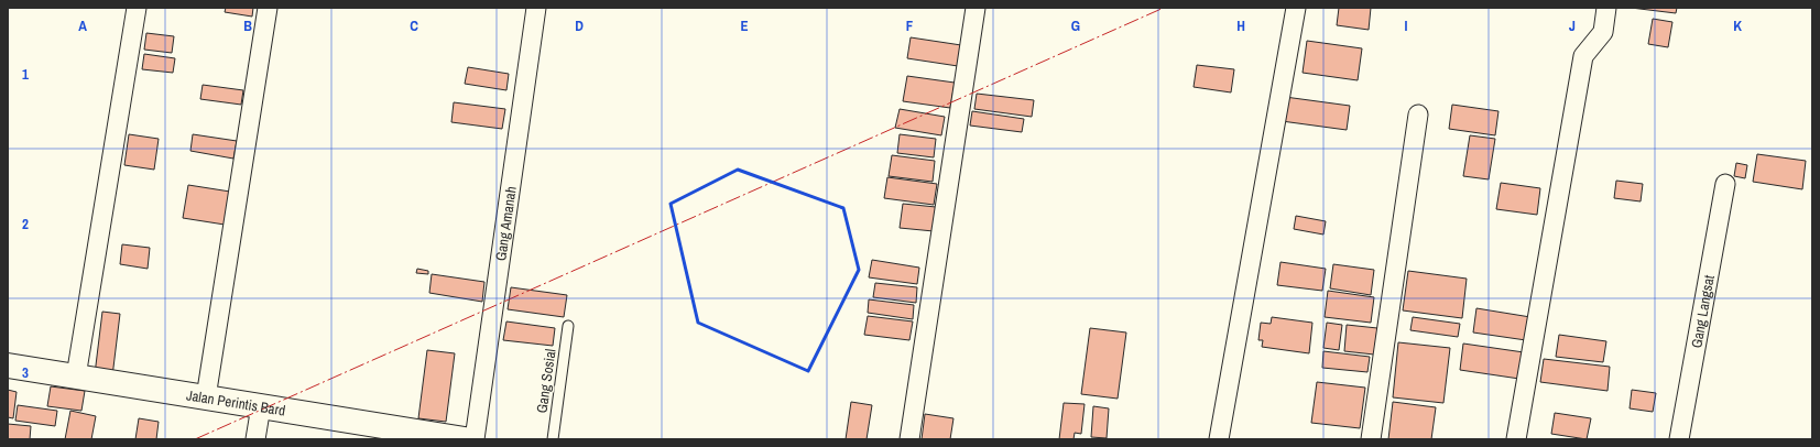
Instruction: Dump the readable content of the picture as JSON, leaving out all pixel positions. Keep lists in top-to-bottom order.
{
  "streets": {
    "street": ["Gang Amanah", "Gang Langsat", "Jalan Perintis Bard"],
    "lane": ["Gang Sosial"]
  },
  "grid": {
    "columns": [
      "A",
      "B",
      "C",
      "D",
      "E",
      "F",
      "G",
      "H",
      "I",
      "J",
      "K"
    ],
    "rows": ["1", "2", "3"]
  }
}
